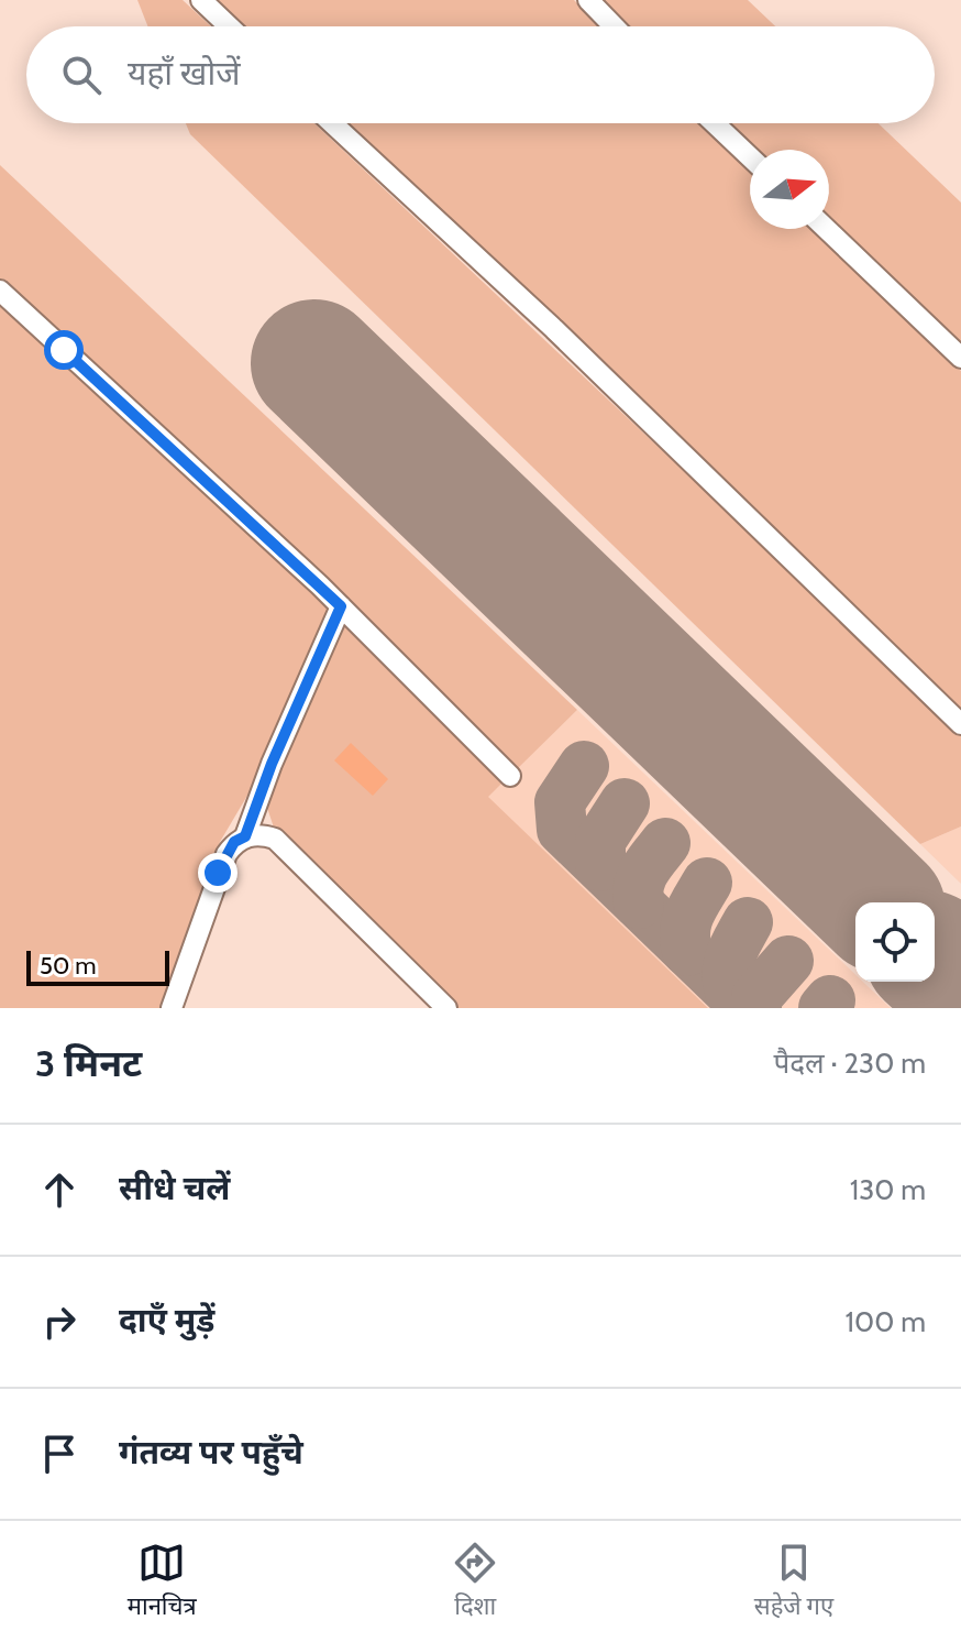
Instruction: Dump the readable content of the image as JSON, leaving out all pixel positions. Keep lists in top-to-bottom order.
{
  "scale_bar": "50 m",
  "north": "right",
  "page": {
    "search": "यहाँ खोजें",
    "scale": "50 m",
    "heading": ["3 मिनट", "पैदल · 230 m"],
    "list": [
      ["सीधे चलें", "130 m"],
      ["दाएँ मुड़ें", "100 m"],
      "गंतव्य पर पहुँचे"
    ],
    "nav": ["मानचित्र", "दिशा", "सहेजे गए"]
  }
}
